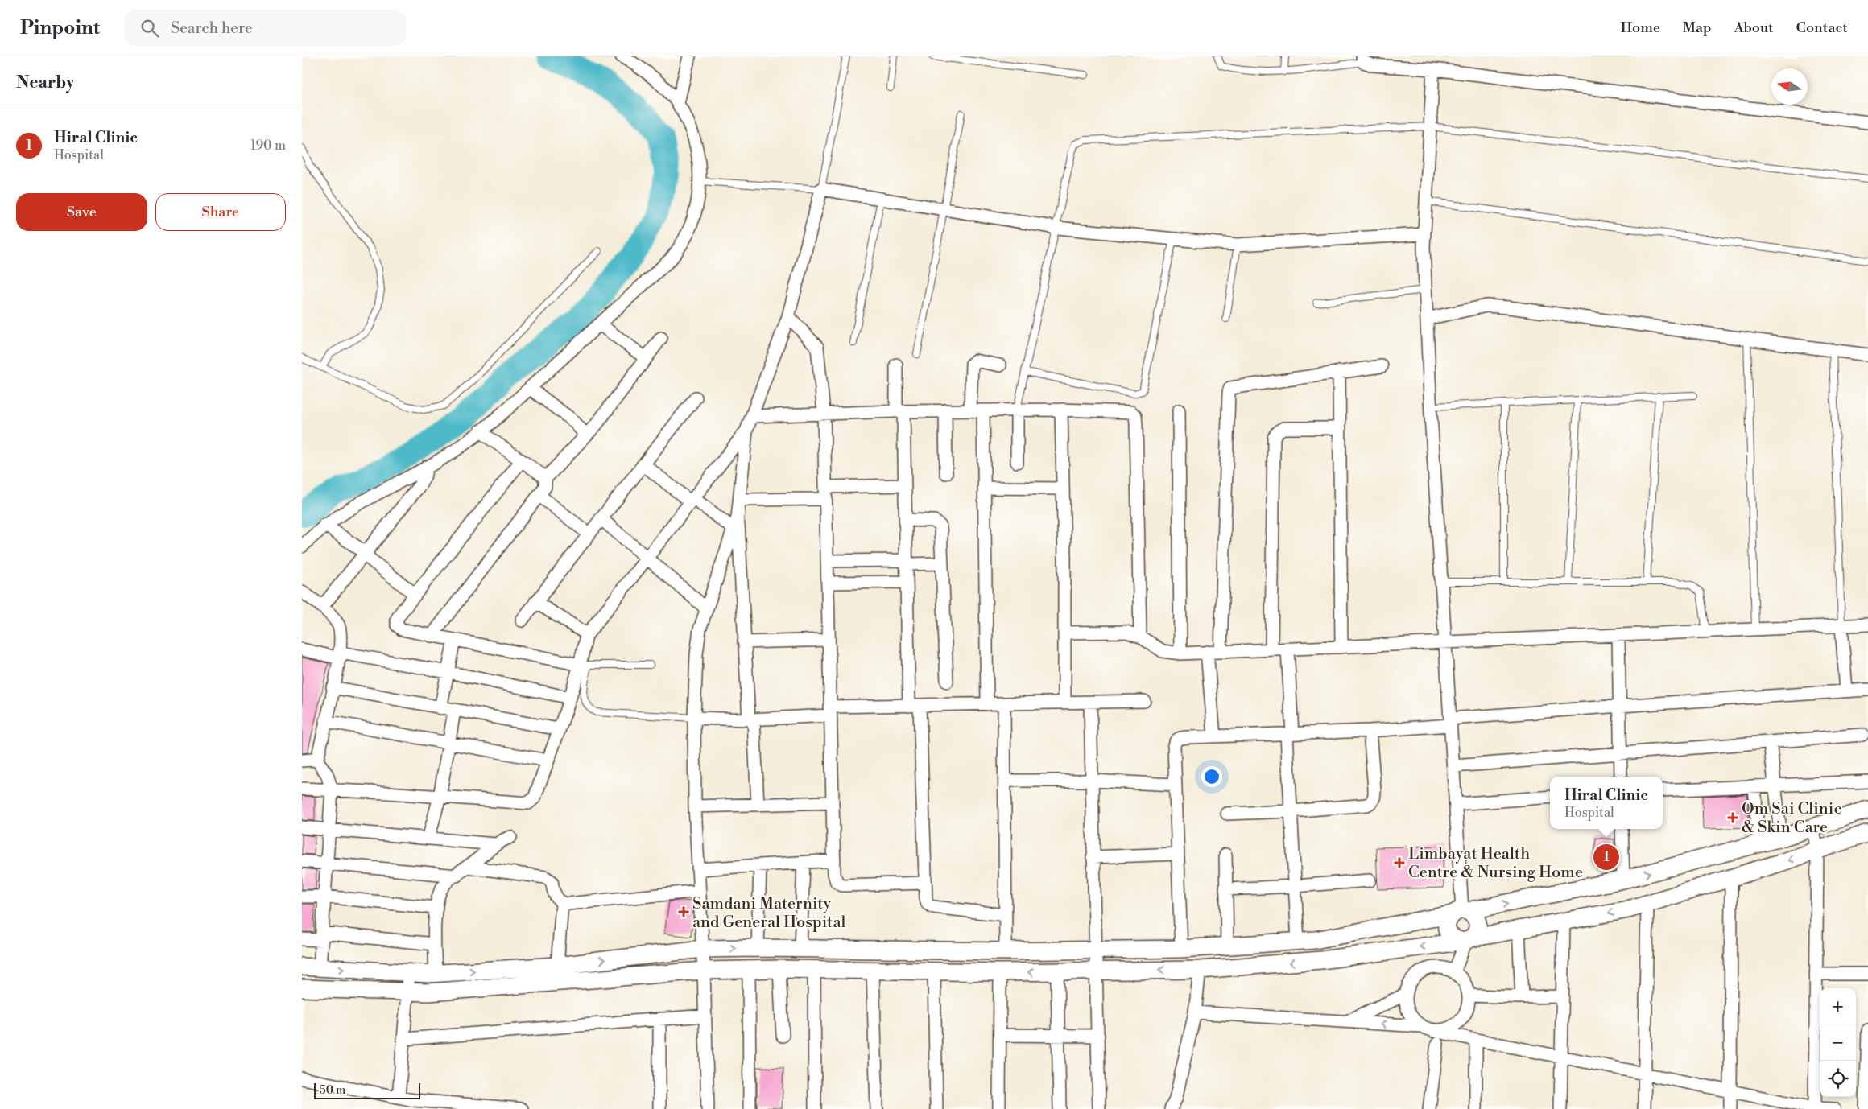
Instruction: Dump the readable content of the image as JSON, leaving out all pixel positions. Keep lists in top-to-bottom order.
{
  "places": {
    "health": ["Om Sai Clinic & Skin Care", "Limbayat Health Centre & Nursing Home", "Samdani Maternity and General Hospital"]
  },
  "scale_bar": "50 m",
  "north": "left",
  "page": {
    "header": "Pinpoint",
    "search": "Search here",
    "nav": [
      "Home",
      "Map",
      "About",
      "Contact"
    ],
    "heading": "Nearby",
    "list": [
      {
        "mark": "1",
        "name": "Hiral Clinic",
        "note": "Hospital",
        "value": "190 m"
      }
    ],
    "buttons": ["Save", "Share"],
    "popup": ["Hiral Clinic", "Hospital"],
    "pins": "1",
    "map_buttons": ["+", "−"],
    "scale": "50 m"
  }
}
